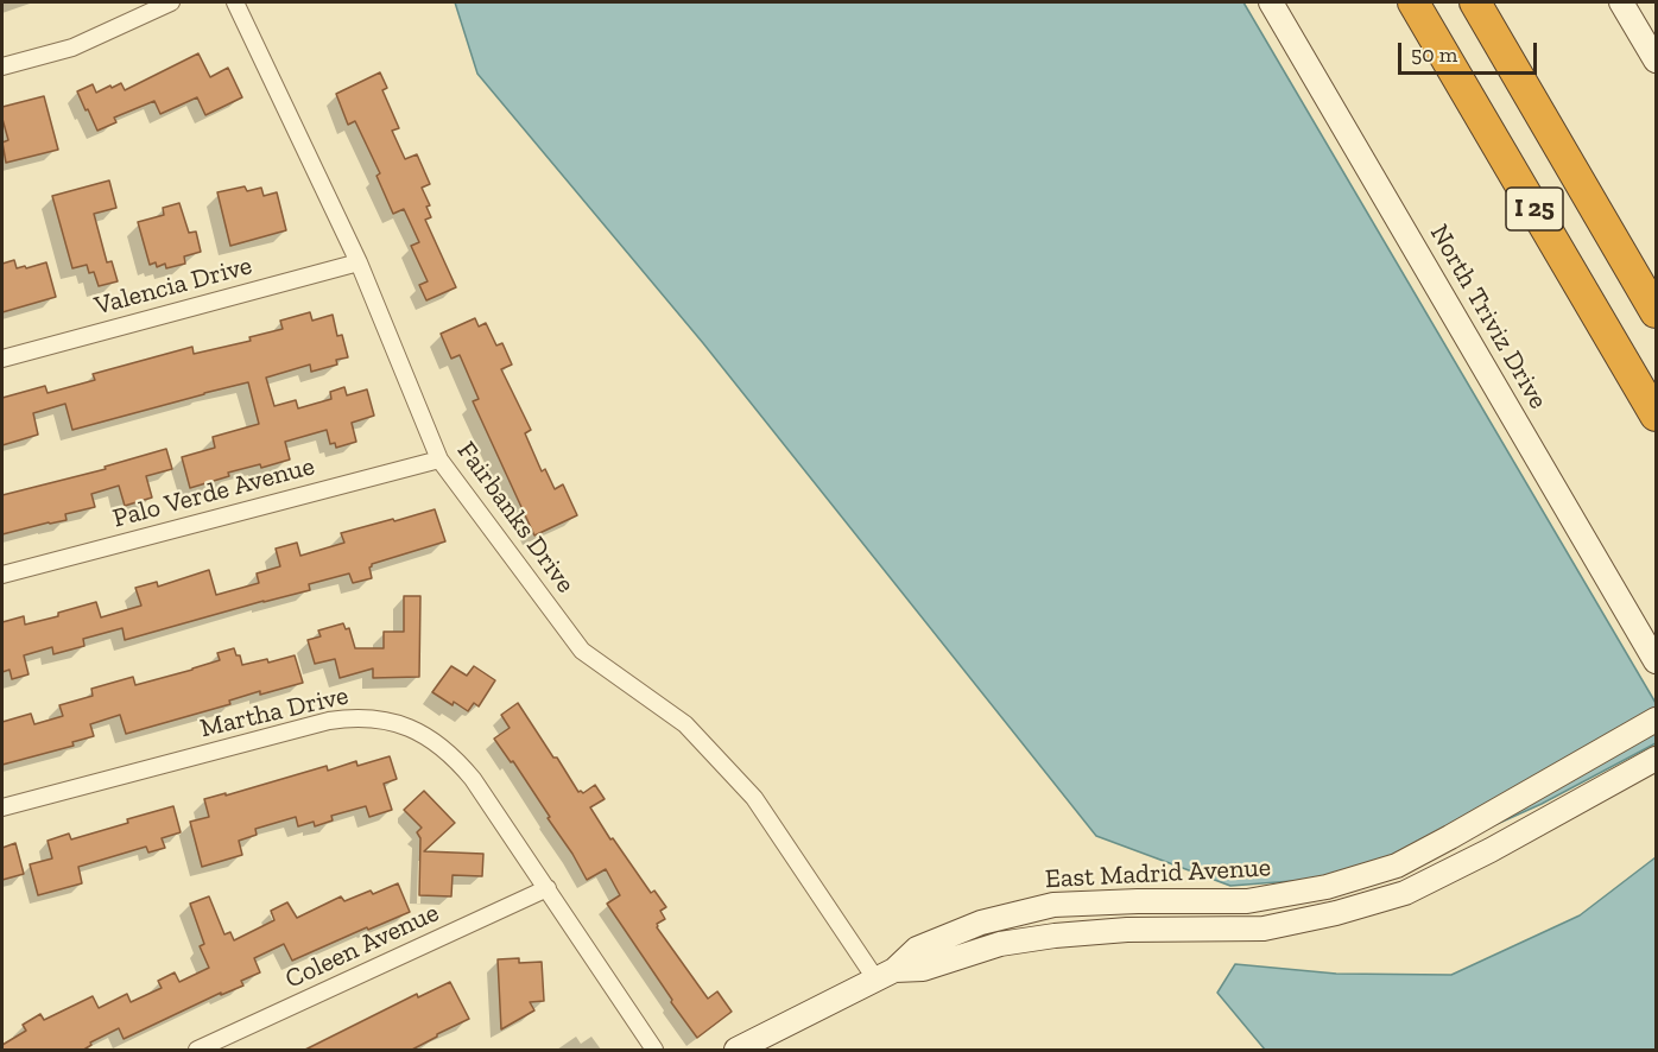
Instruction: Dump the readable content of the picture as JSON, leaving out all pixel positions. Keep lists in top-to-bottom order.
{
  "streets": {
    "highway": ["I 25"],
    "street": [
      "Valencia Drive",
      "North Triviz Drive",
      "Palo Verde Avenue",
      "Fairbanks Drive",
      "Martha Drive",
      "East Madrid Avenue",
      "Coleen Avenue"
    ]
  },
  "crossings": [
    ["Valencia Drive", "Fairbanks Drive"],
    ["Palo Verde Avenue", "Fairbanks Drive"],
    ["Fairbanks Drive", "East Madrid Avenue"],
    ["Martha Drive", "Coleen Avenue"]
  ],
  "scale_bar": "50 m"
}
